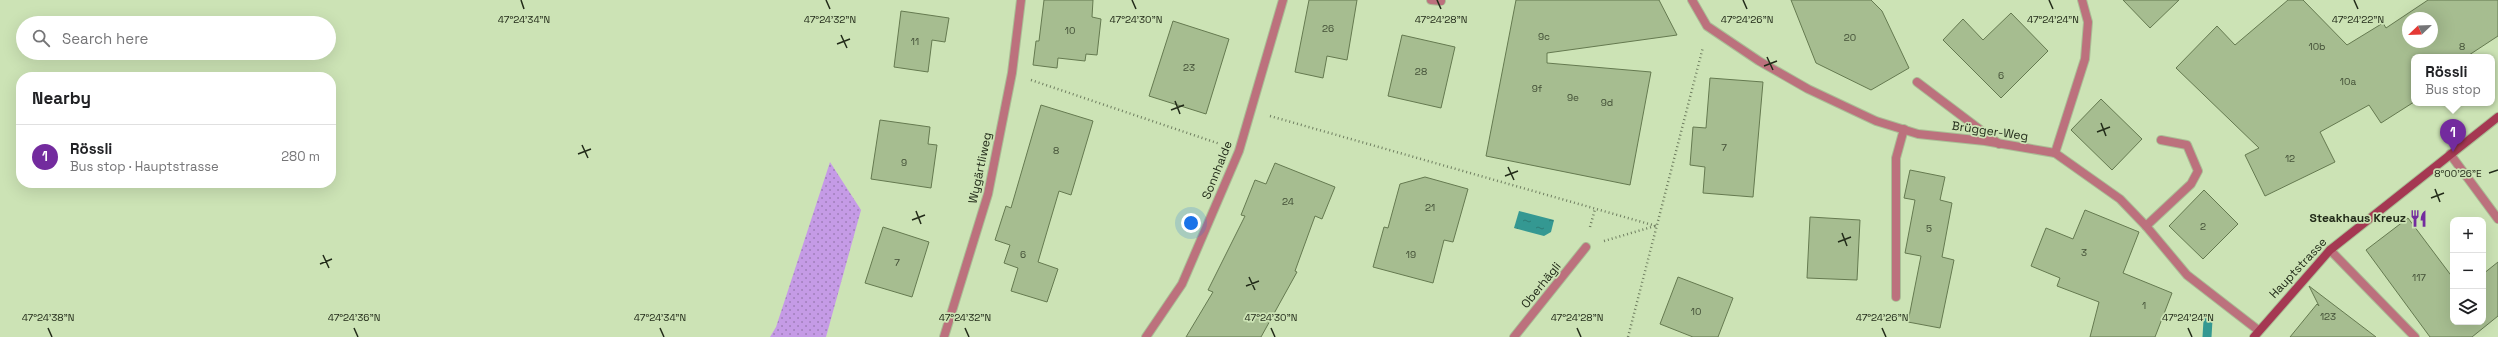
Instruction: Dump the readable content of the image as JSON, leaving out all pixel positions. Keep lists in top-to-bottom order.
{
  "streets": {
    "main road": ["Hauptstrasse"],
    "street": [
      "Brügger-Weg",
      "Wygärtliweg",
      "Sonnhalde",
      "Oberhägli"
    ]
  },
  "crossings": [
    ["Brügger-Weg", "Hauptstrasse"]
  ],
  "places": {
    "restaurant": ["Steakhaus Kreuz"]
  },
  "house_numbers": [
    "26",
    "10",
    "9c",
    "20",
    "11",
    "10b",
    "8",
    "23",
    "28",
    "6",
    "10a",
    "9f",
    "9e",
    "9d",
    "7",
    "8",
    "12",
    "9",
    "24",
    "21",
    "2",
    "5",
    "3",
    "6",
    "19",
    "7",
    "117",
    "1",
    "10",
    "123"
  ],
  "north": "bottom left",
  "page": {
    "search": "Search here",
    "popup": ["Rössli", "Bus stop"],
    "heading": "Nearby",
    "pins": "1",
    "list": [
      {
        "mark": "1",
        "name": "Rössli",
        "note": "Bus stop · Hauptstrasse",
        "value": "280 m"
      }
    ],
    "map_buttons": ["+", "−"]
  },
  "coordinates": [
    "47°24'30\"N",
    "47°24'28\"N",
    "47°24'24\"N",
    "47°24'22\"N",
    "47°24'34\"N",
    "47°24'32\"N",
    "47°24'26\"N",
    "8°00'26\"E",
    "47°24'38\"N",
    "47°24'36\"N"
  ]
}
